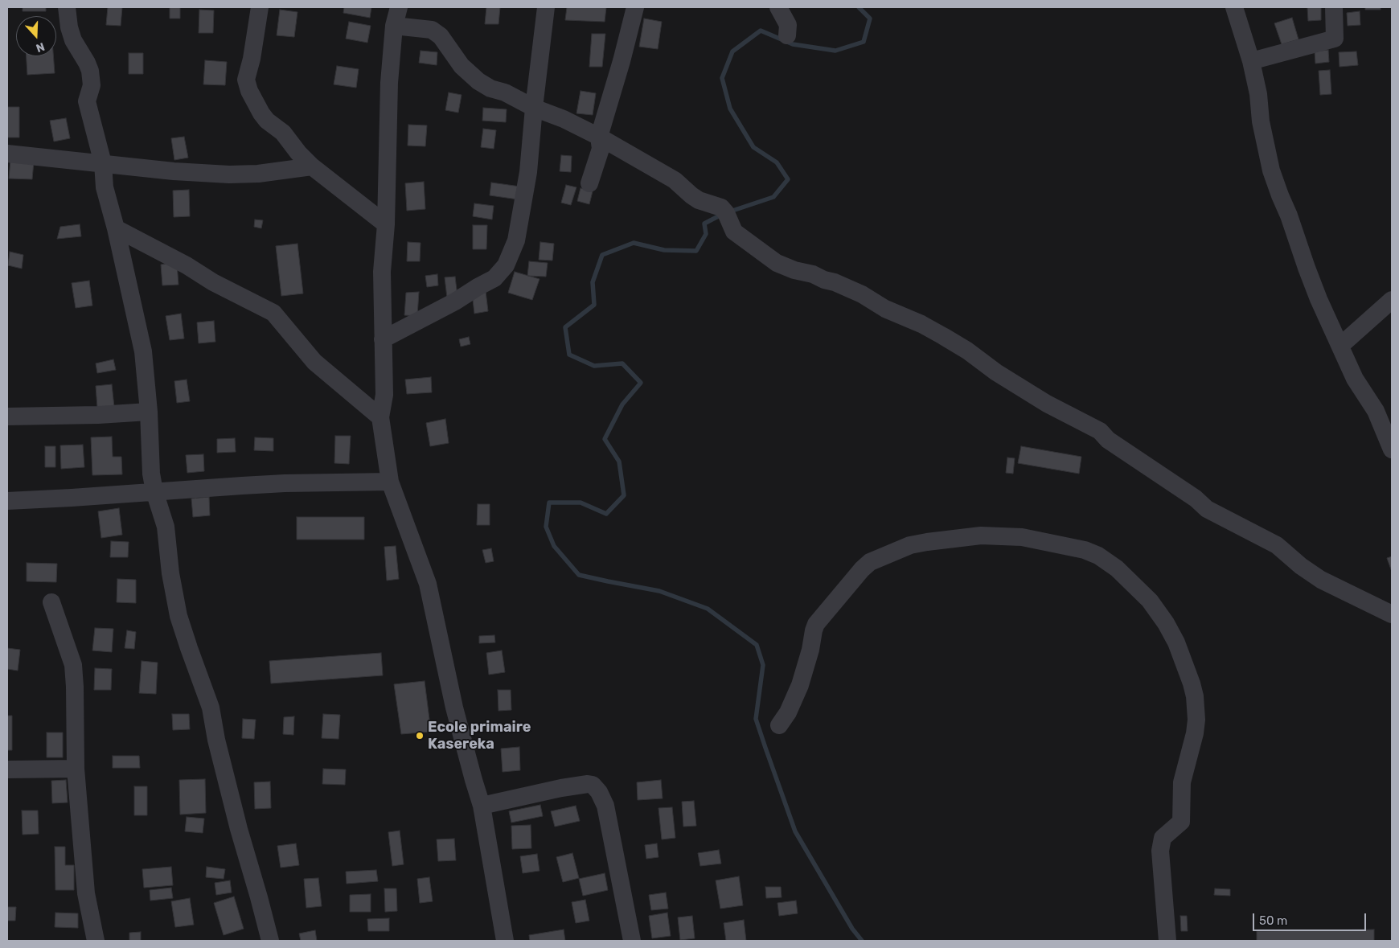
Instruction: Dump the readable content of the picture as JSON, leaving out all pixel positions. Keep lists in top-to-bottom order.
{
  "places": ["Ecole primaire Kasereka"],
  "scale_bar": "50 m",
  "north": "bottom"
}
